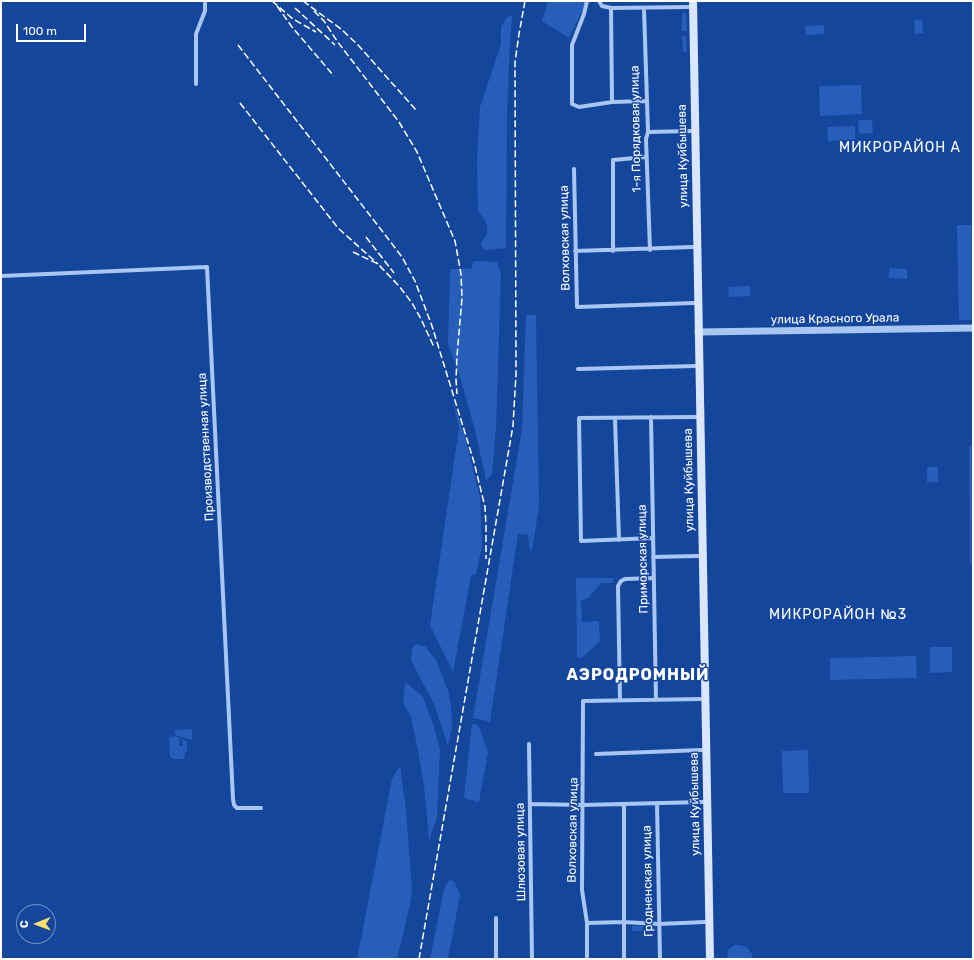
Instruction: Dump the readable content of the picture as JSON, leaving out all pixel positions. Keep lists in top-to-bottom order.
{
  "streets": {
    "main road": ["улица Куйбышева"],
    "street": [
      "1-я Порядковая улица",
      "Волховская улица",
      "улица Красного Урала",
      "Производственная улица",
      "Приморская улица",
      "Шлюзовая улица",
      "Гродненская улица"
    ]
  },
  "crossings": [
    ["улица Куйбышева", "Волховская улица"],
    ["улица Куйбышева", "улица Красного Урала"]
  ],
  "districts": ["МИКРОРАЙОН А", "МИКРОРАЙОН №3", "АЭРОДРОМНЫЙ"],
  "scale_bar": "100 m",
  "north": "left"
}
